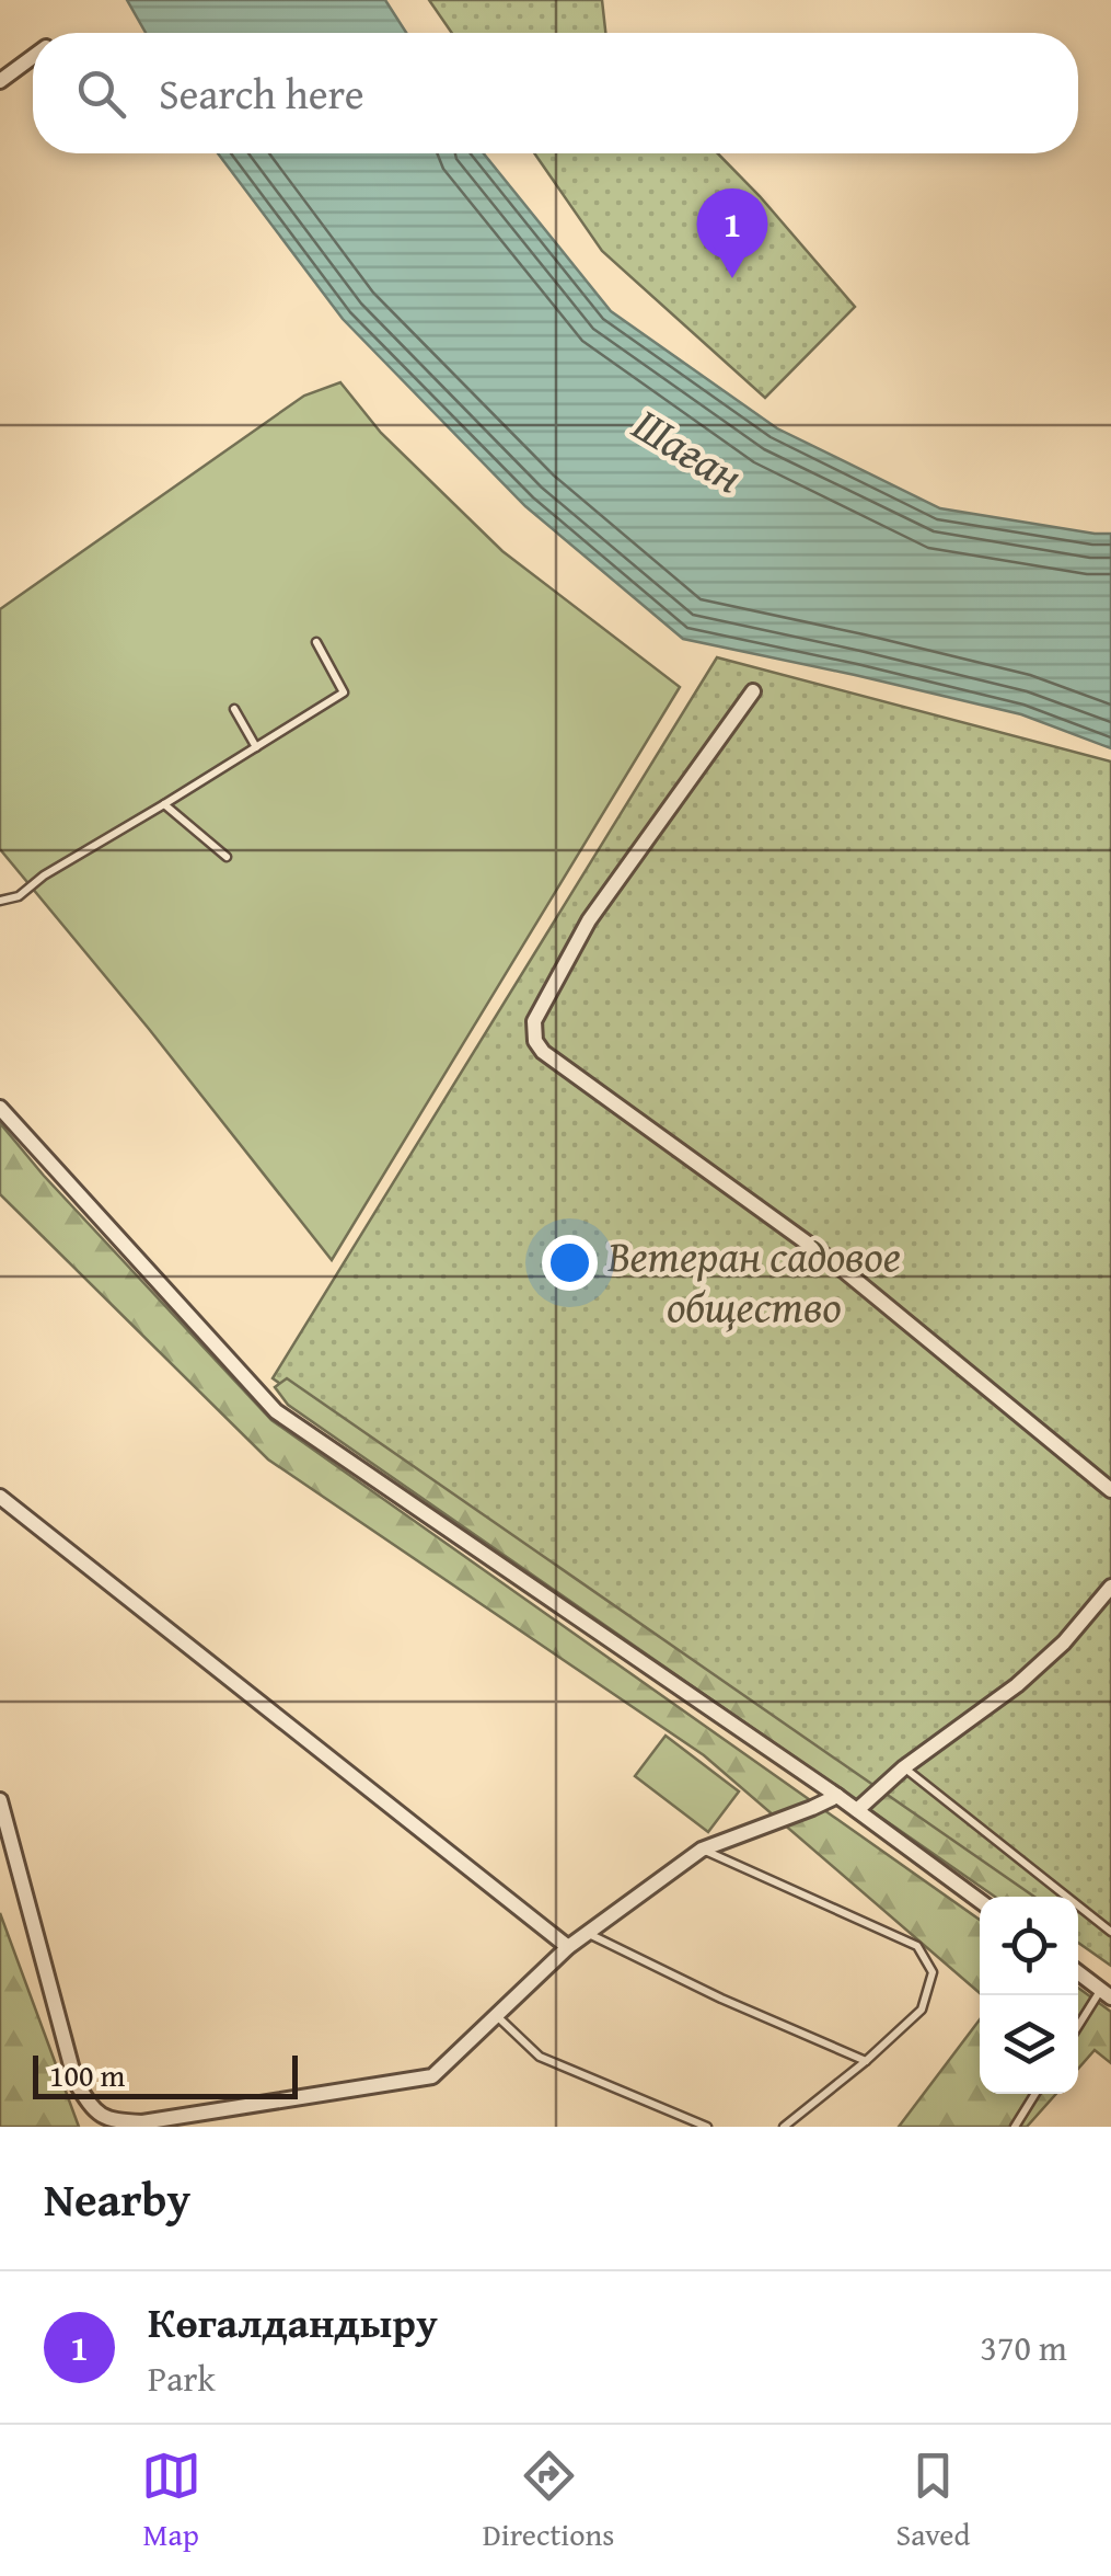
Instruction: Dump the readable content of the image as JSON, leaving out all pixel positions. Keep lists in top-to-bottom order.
{
  "water": ["Шаған"],
  "parks": ["Ветеран садовое общество"],
  "scale_bar": "100 m",
  "page": {
    "search": "Search here",
    "pins": "1",
    "scale": "100 m",
    "heading": "Nearby",
    "list": [
      {
        "mark": "1",
        "name": "Көгалдандыру",
        "note": "Park",
        "value": "370 m"
      }
    ],
    "nav": ["Map", "Directions", "Saved"]
  }
}
